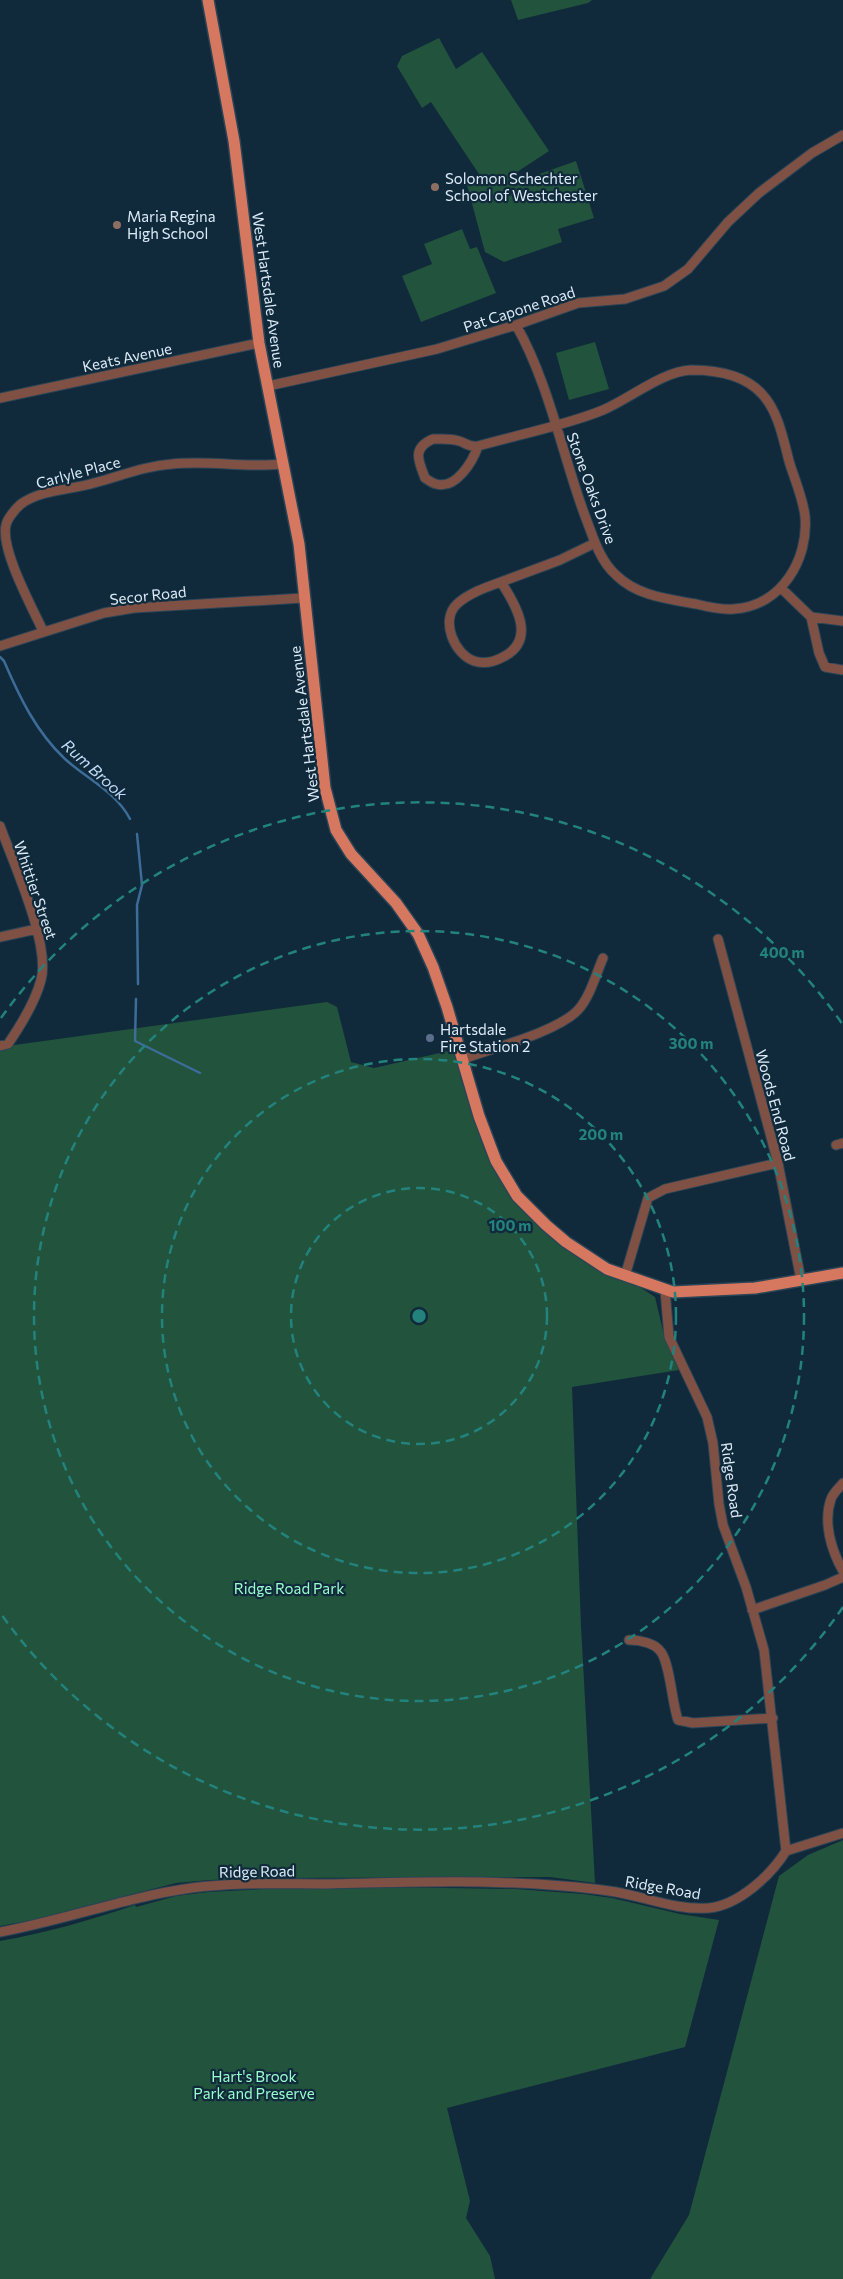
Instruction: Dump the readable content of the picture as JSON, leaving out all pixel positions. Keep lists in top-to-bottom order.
{
  "streets": {
    "main road": ["West Hartsdale Avenue"],
    "street": [
      "Pat Capone Road",
      "Keats Avenue",
      "Carlyle Place",
      "Stone Oaks Drive",
      "Secor Road",
      "Whittier Street",
      "Woods End Road",
      "Ridge Road"
    ]
  },
  "crossings": [
    ["West Hartsdale Avenue", "Pat Capone Road"],
    ["West Hartsdale Avenue", "Keats Avenue"],
    ["West Hartsdale Avenue", "Carlyle Place"],
    ["West Hartsdale Avenue", "Secor Road"],
    ["West Hartsdale Avenue", "Woods End Road"],
    ["West Hartsdale Avenue", "Ridge Road"],
    ["Pat Capone Road", "Stone Oaks Drive"],
    ["Carlyle Place", "Secor Road"]
  ],
  "water": ["Rum Brook"],
  "parks": ["Ridge Road Park", "Hart's Brook Park and Preserve"],
  "places": ["Solomon Schechter School of Westchester", "Maria Regina High School", "Hartsdale Fire Station 2"],
  "rings": [
    "400 m",
    "300 m",
    "200 m",
    "100 m"
  ]
}
